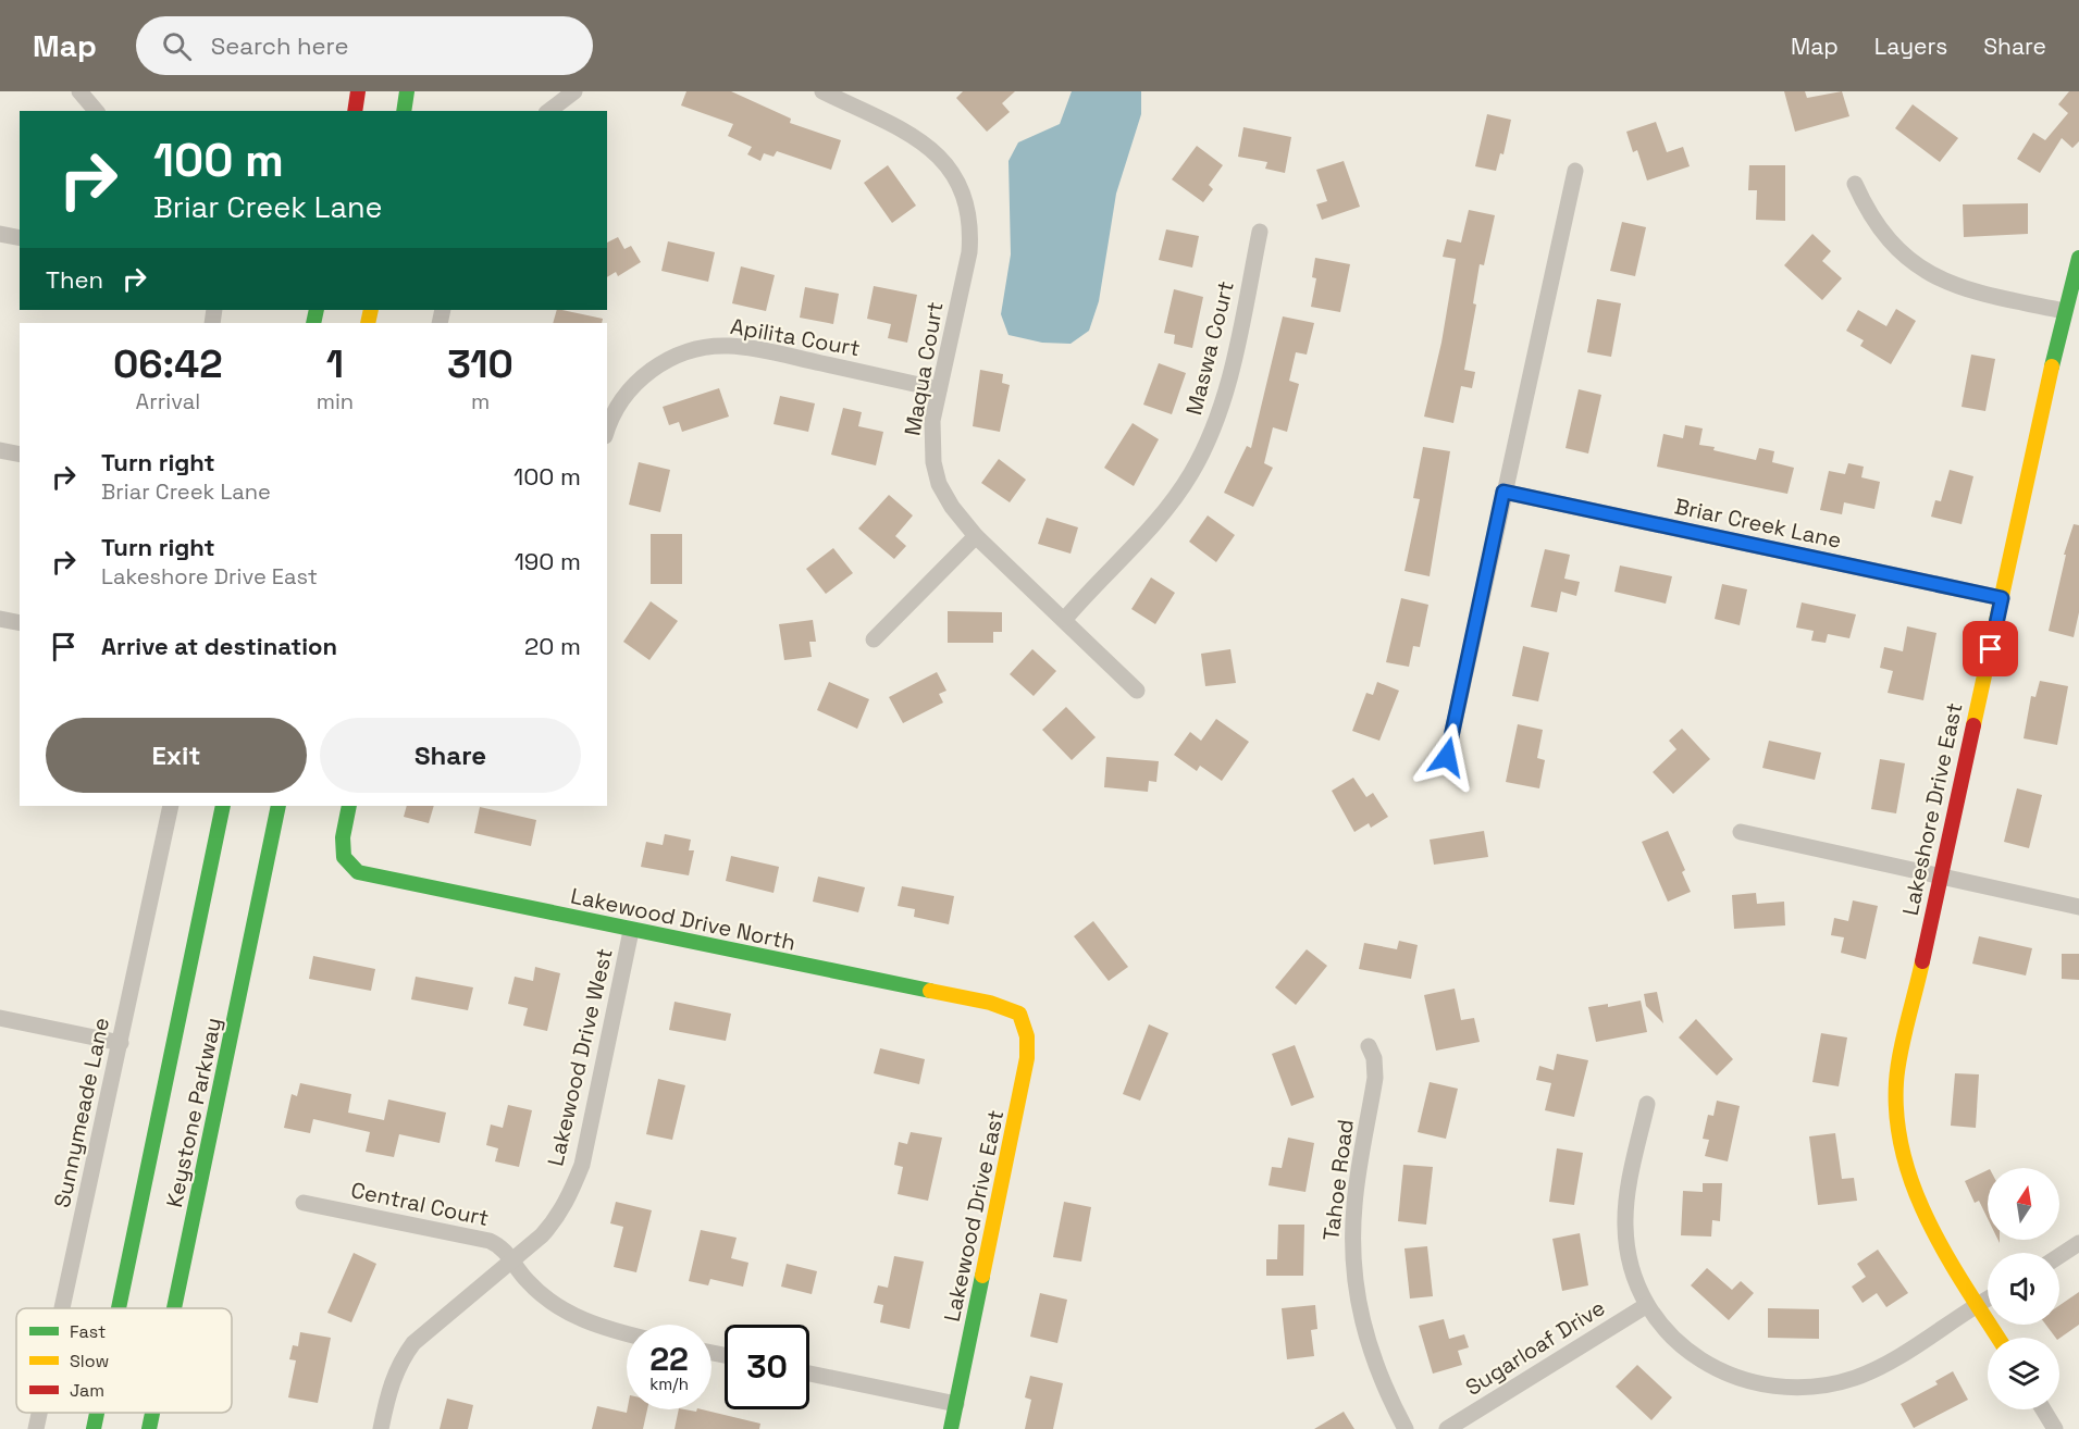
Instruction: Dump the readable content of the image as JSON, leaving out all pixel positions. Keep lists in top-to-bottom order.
{
  "streets": {
    "main road": [
      "Lakeshore Drive East",
      "Lakewood Drive North",
      "Keystone Parkway",
      "Lakewood Drive East"
    ],
    "street": [
      "Apilita Court",
      "Maswa Court",
      "Maqua Court",
      "Briar Creek Lane",
      "Lakewood Drive West",
      "Sunnymeade Lane",
      "Tahoe Road",
      "Central Court",
      "Sugarloaf Drive"
    ]
  },
  "crossings": [
    ["Apilita Court", "Maqua Court"],
    ["Maswa Court", "Maqua Court"],
    ["Briar Creek Lane", "Lakeshore Drive East"],
    ["Lakewood Drive North", "Lakewood Drive West"],
    ["Lakewood Drive North", "Lakewood Drive East"],
    ["Lakewood Drive West", "Central Court"]
  ],
  "legend": ["Fast", "Slow", "Jam"],
  "north": "top",
  "page": {
    "header": "Map",
    "search": "Search here",
    "nav": ["Map", "Layers", "Share"],
    "turn": ["100 m", "Briar Creek Lane"],
    "then": "Then",
    "eta": [
      "06:42",
      "Arrival",
      "1",
      "min",
      "310",
      "m"
    ],
    "list": [
      {
        "name": "Turn right",
        "note": "Briar Creek Lane",
        "value": "100 m"
      },
      {
        "name": "Turn right",
        "note": "Lakeshore Drive East",
        "value": "190 m"
      },
      {
        "name": "Arrive at destination",
        "value": "20 m"
      }
    ],
    "buttons": ["Exit", "Share"],
    "speed": "22 km/h",
    "limit": "30"
  }
}
